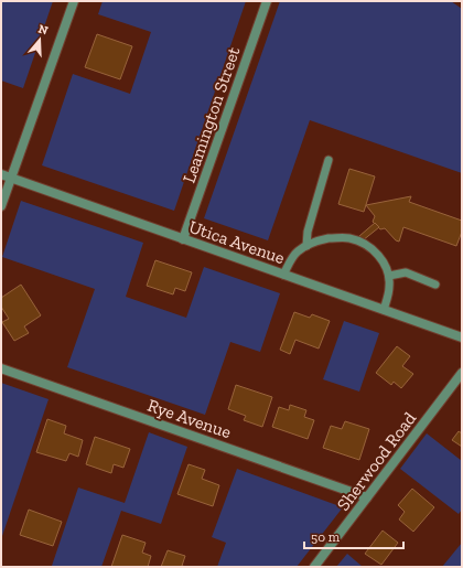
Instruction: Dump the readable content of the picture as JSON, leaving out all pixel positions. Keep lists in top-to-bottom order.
{
  "streets": {
    "street": [
      "Leamington Street",
      "Utica Avenue",
      "Rye Avenue",
      "Sherwood Road"
    ]
  },
  "crossings": [
    ["Leamington Street", "Utica Avenue"],
    ["Rye Avenue", "Sherwood Road"]
  ],
  "scale_bar": "50 m",
  "north": "top"
}
